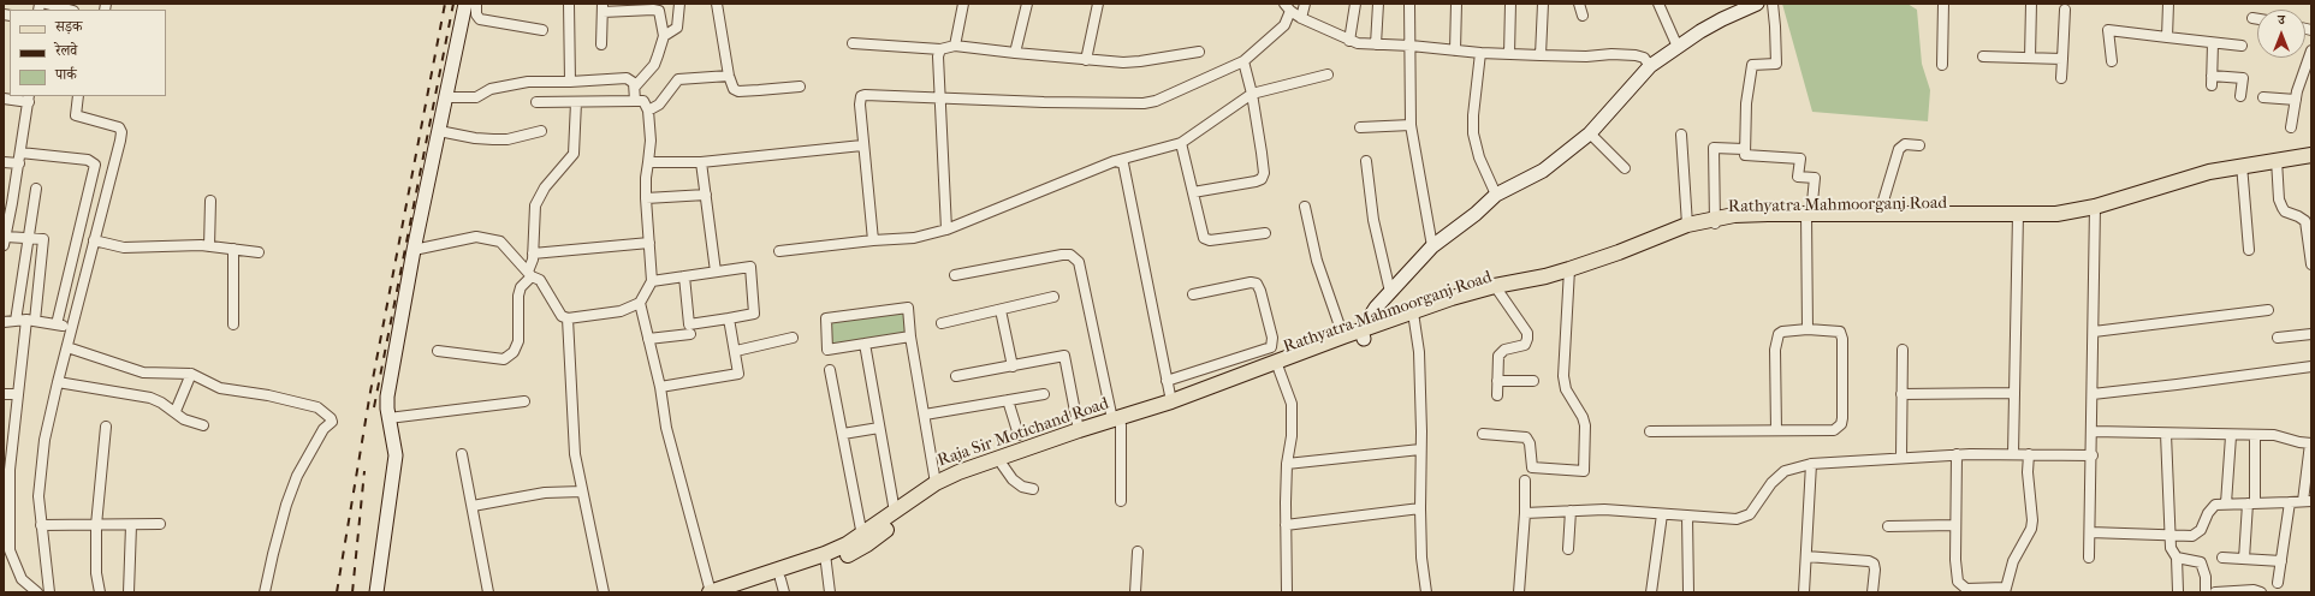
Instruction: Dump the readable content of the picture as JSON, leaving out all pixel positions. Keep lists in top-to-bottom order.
{
  "streets": {
    "main road": ["Rathyatra Mahmoorganj Road", "Raja Sir Motichand Road"]
  },
  "crossings": [
    ["Rathyatra Mahmoorganj Road", "Raja Sir Motichand Road"]
  ],
  "legend": ["सड़क", "रेलवे", "पार्क"],
  "north": "top"
}
